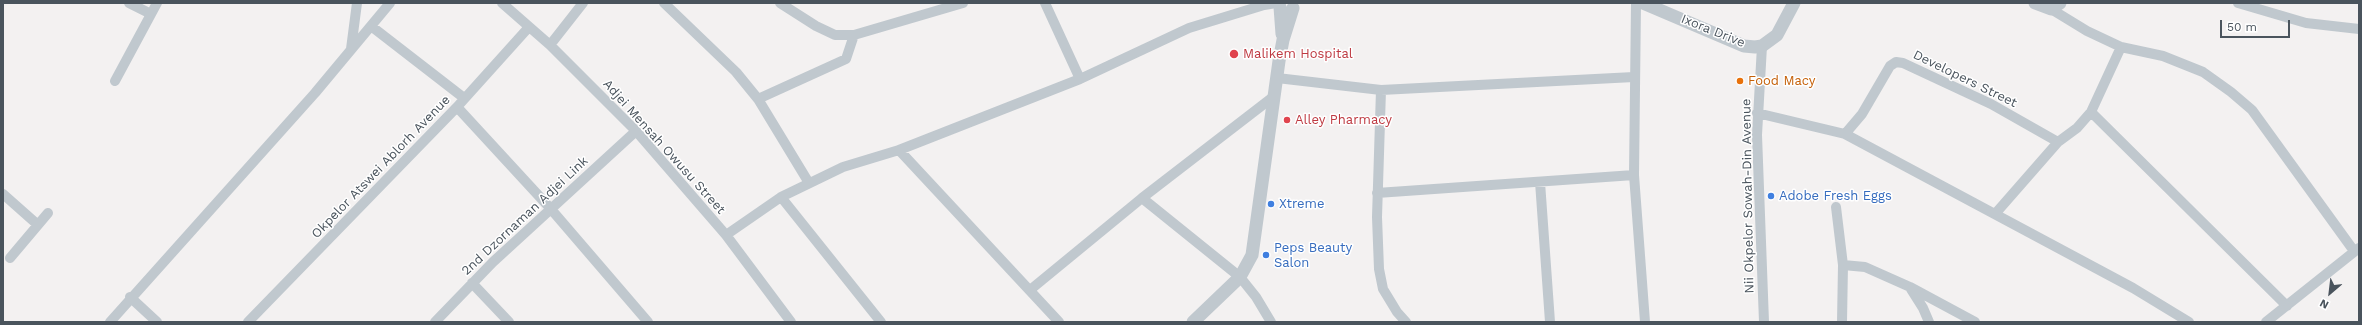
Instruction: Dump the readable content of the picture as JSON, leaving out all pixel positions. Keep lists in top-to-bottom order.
{
  "streets": {
    "street": [
      "Ixora Drive",
      "Developers Street",
      "Adjei Mensah Owusu Street",
      "Okpelor Atswei Ablorh Avenue",
      "Nii Okpelor Sowah-Din Avenue",
      "2nd Dzornaman Adjei Link"
    ]
  },
  "crossings": [
    ["Ixora Drive", "Nii Okpelor Sowah-Din Avenue"],
    ["Adjei Mensah Owusu Street", "Okpelor Atswei Ablorh Avenue"],
    ["Adjei Mensah Owusu Street", "2nd Dzornaman Adjei Link"]
  ],
  "places": [
    "Malikem Hospital",
    "Food Macy",
    "Alley Pharmacy",
    "Adobe Fresh Eggs",
    "Xtreme",
    "Peps Beauty Salon"
  ],
  "scale_bar": "50 m",
  "north": "bottom left"
}
